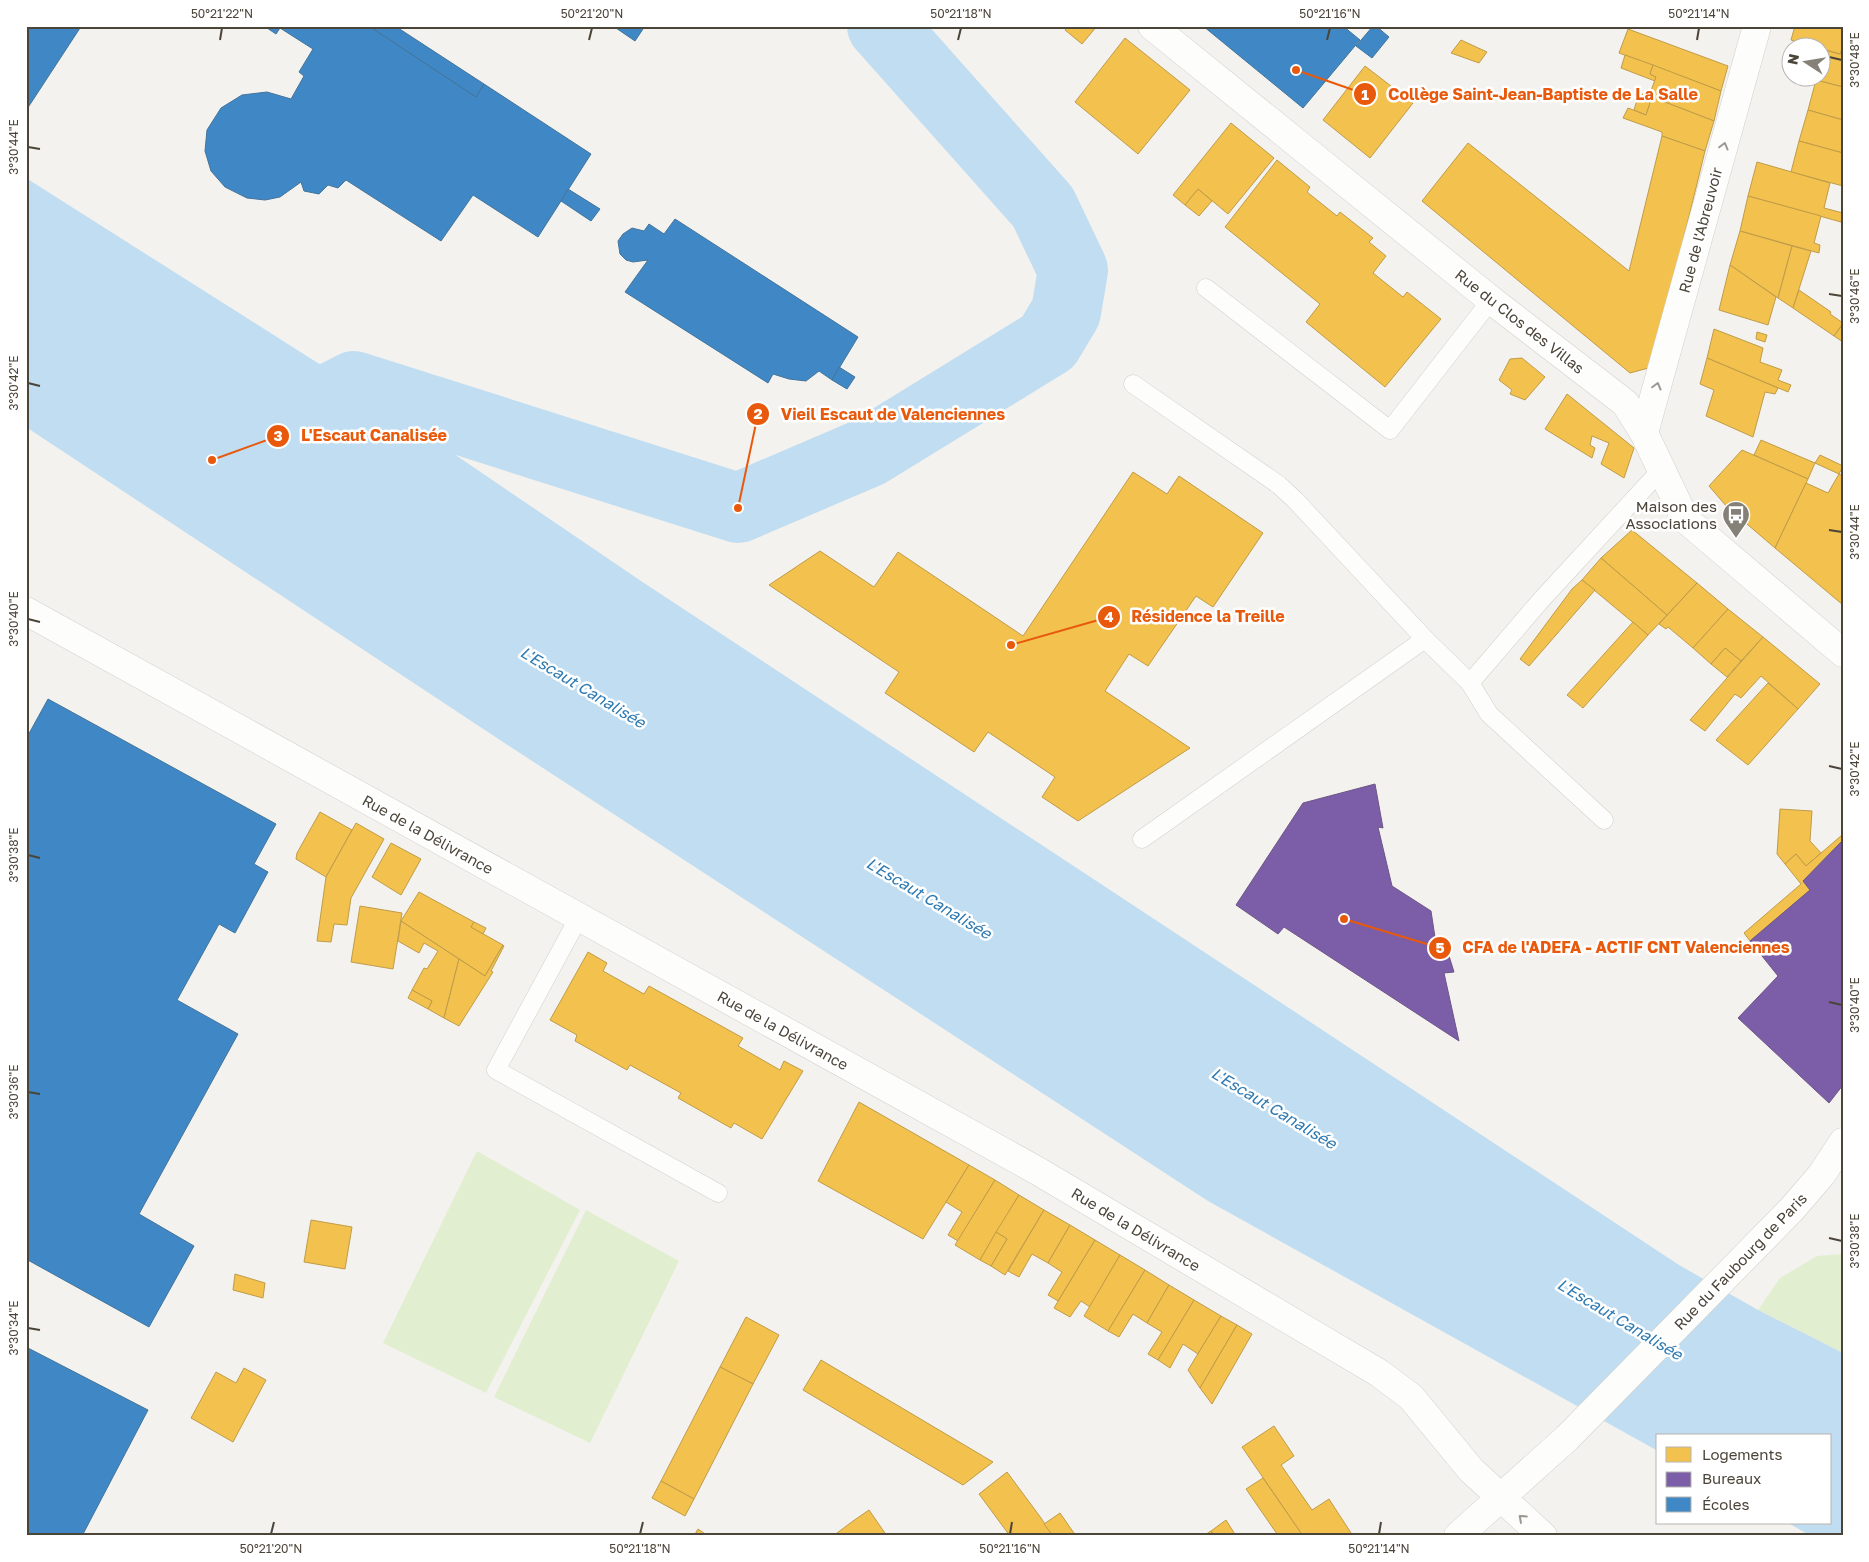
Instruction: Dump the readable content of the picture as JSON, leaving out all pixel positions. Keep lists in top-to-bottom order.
{
  "streets": {
    "street": [
      "Rue de l'Abreuvoir",
      "Rue du Clos des Villas",
      "Rue de la Délivrance",
      "Rue du Faubourg de Paris"
    ]
  },
  "crossings": [
    ["Rue de l'Abreuvoir", "Rue du Clos des Villas"],
    ["Rue de la Délivrance", "Rue du Faubourg de Paris"]
  ],
  "one_way": ["Rue de l'Abreuvoir"],
  "water": ["L'Escaut Canalisée"],
  "places": {
    "other": [
      "Collège Saint-Jean-Baptiste de La Salle",
      "L'Escaut Canalisée",
      "Vieil Escaut de Valenciennes",
      "Résidence la Treille",
      "CFA de l'ADEFA - ACTIF CNT Valenciennes"
    ],
    "bus stop": ["Maison des Associations"]
  },
  "legend": ["Logements", "Bureaux", "Écoles"],
  "north": "left",
  "coordinates": [
    "50°21'22\"N",
    "50°21'20\"N",
    "50°21'18\"N",
    "50°21'16\"N",
    "50°21'14\"N",
    "3°30'48\"E",
    "3°30'44\"E",
    "3°30'46\"E",
    "3°30'42\"E",
    "3°30'40\"E",
    "3°30'38\"E",
    "3°30'36\"E",
    "3°30'34\"E"
  ]
}
